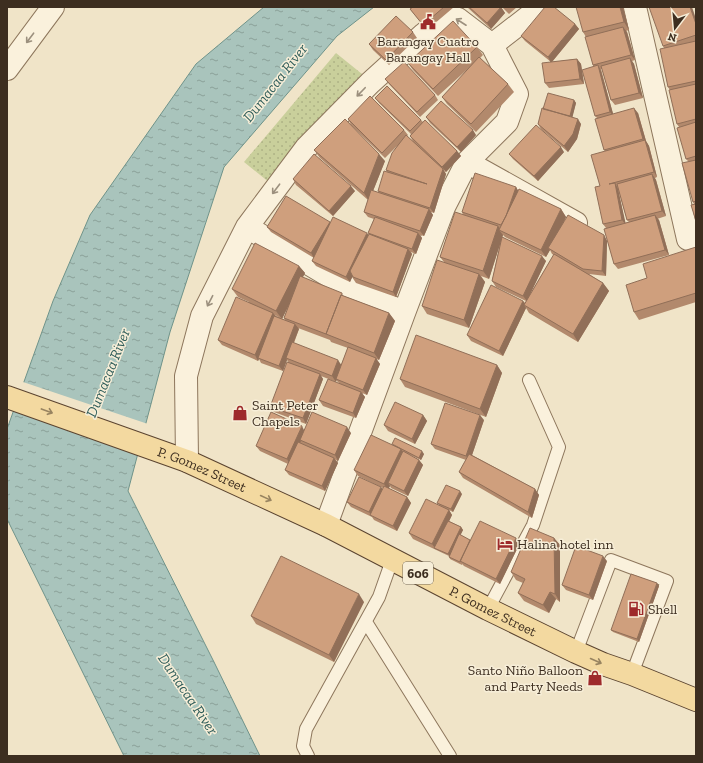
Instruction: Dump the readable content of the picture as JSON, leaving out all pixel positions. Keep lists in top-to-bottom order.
{
  "streets": {
    "main road": ["P. Gomez Street", "606"]
  },
  "one_way": ["P. Gomez Street"],
  "water": ["Dumacaa River"],
  "places": {
    "public building": ["Barangay Cuatro Barangay Hall"],
    "shop": ["Saint Peter Chapels", "Santo Niño Balloon and Party Needs"],
    "hotel": ["Halina hotel inn"],
    "fuel station": ["Shell"]
  },
  "north": "bottom"
}
